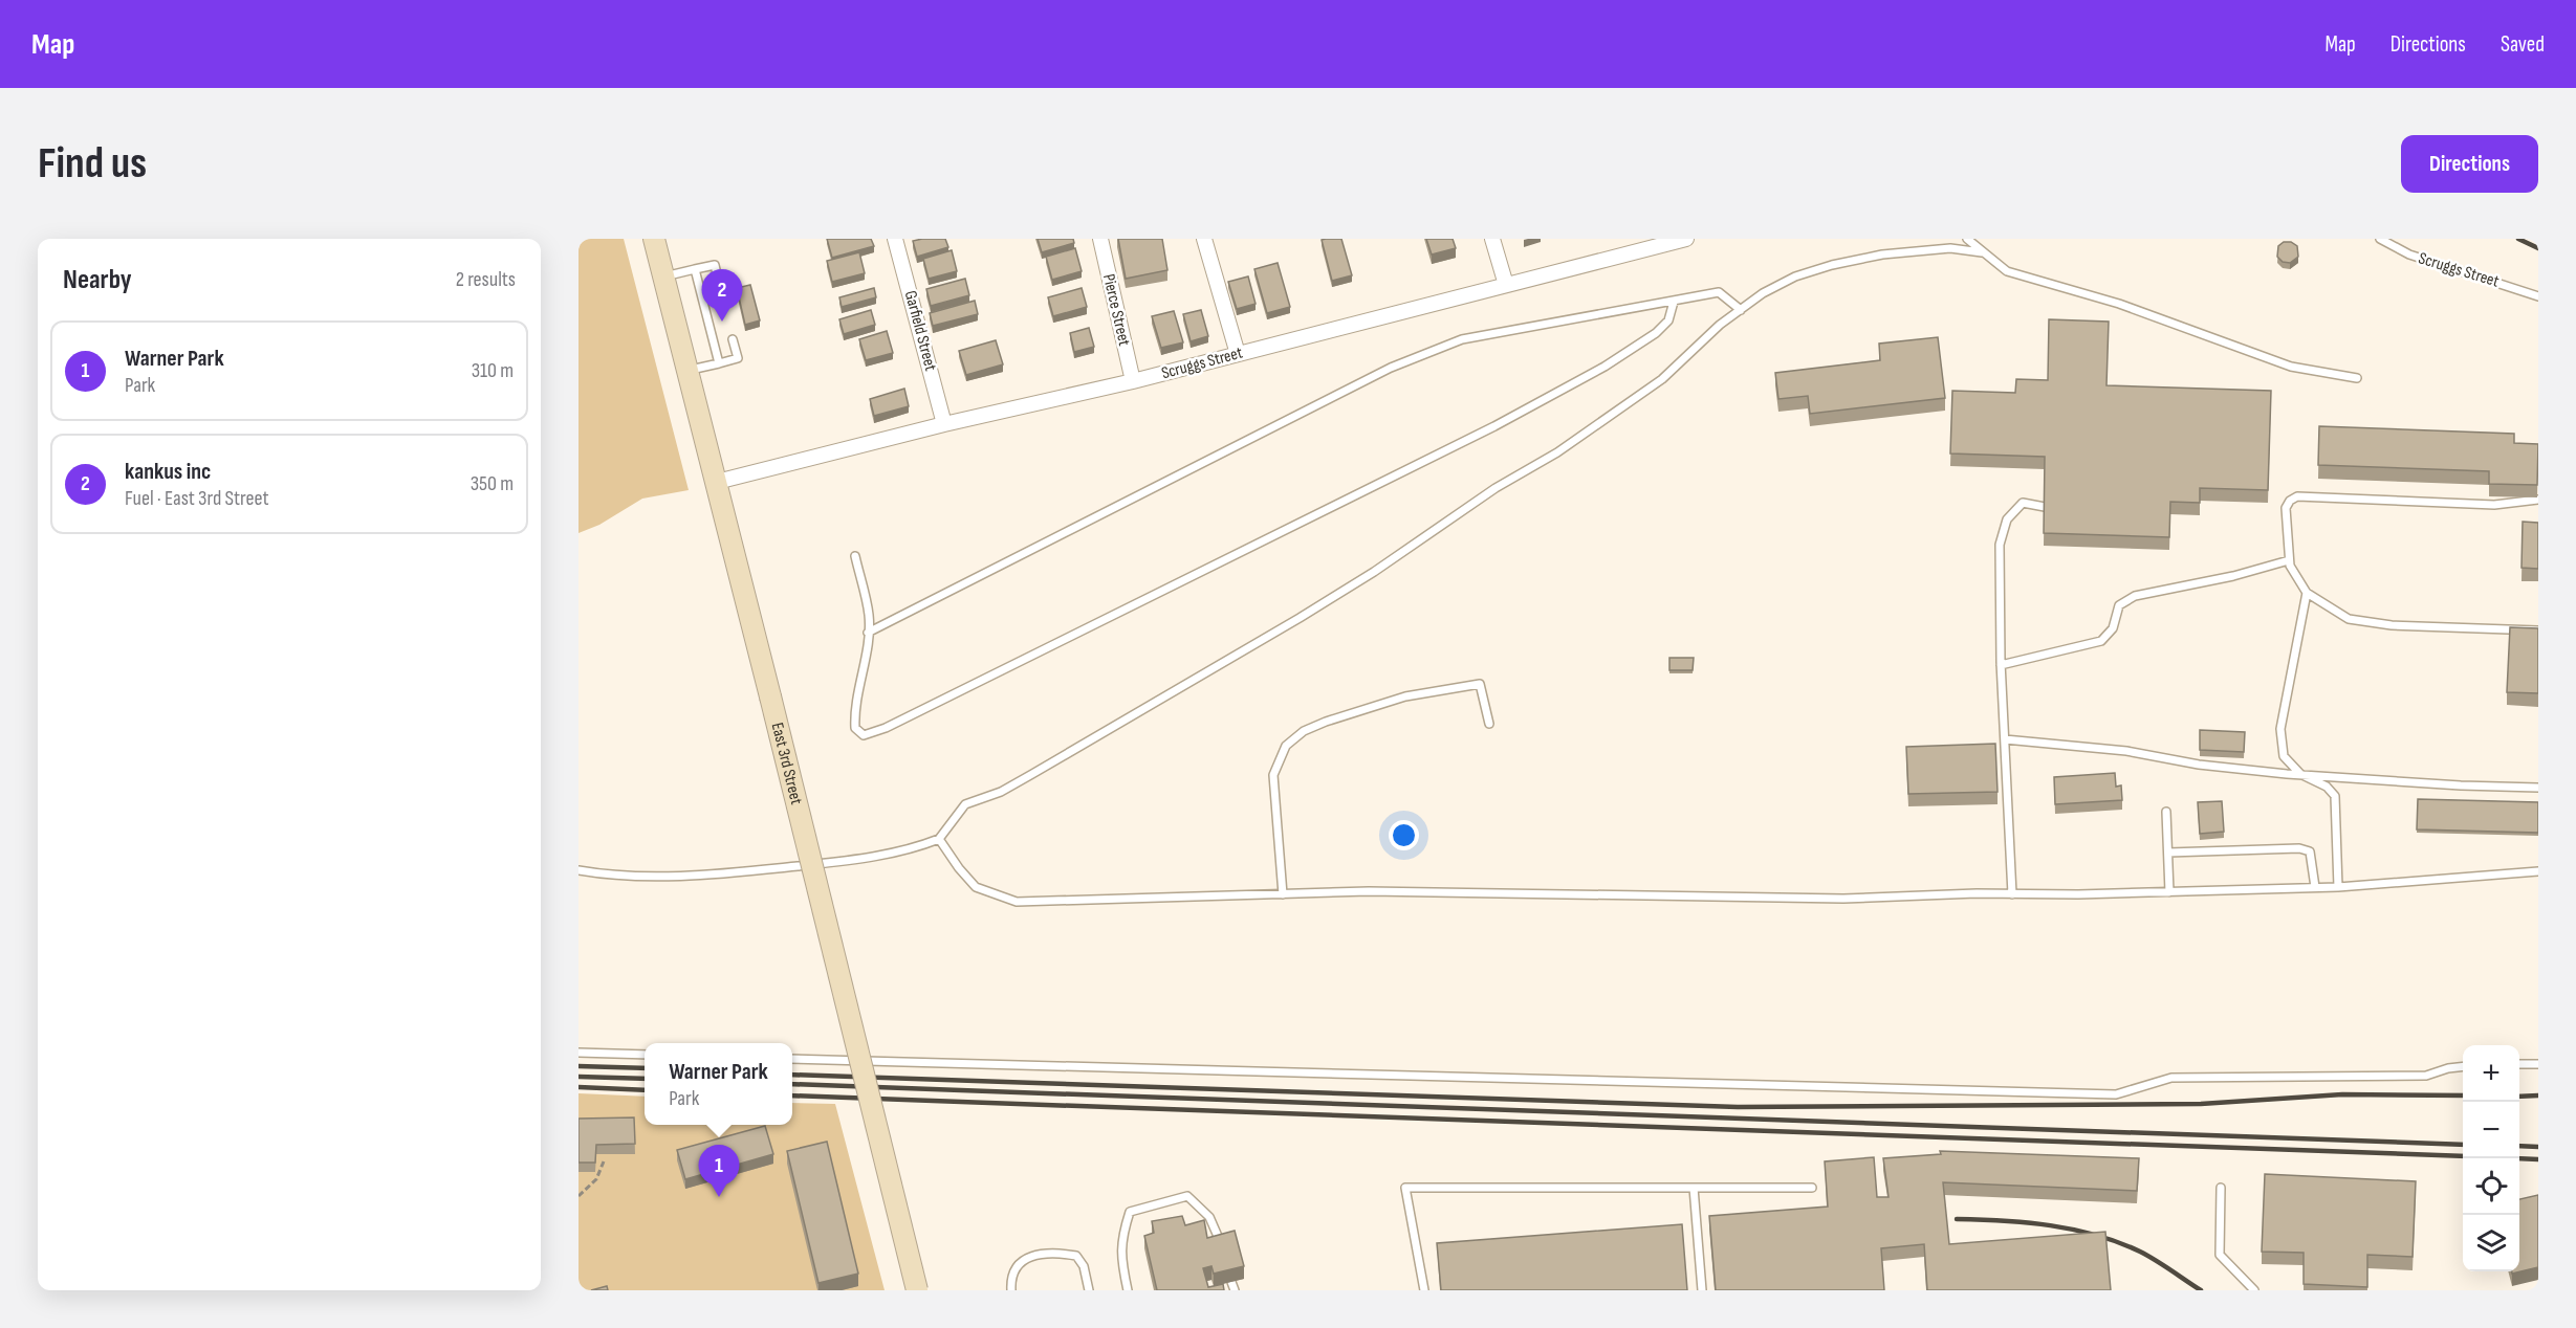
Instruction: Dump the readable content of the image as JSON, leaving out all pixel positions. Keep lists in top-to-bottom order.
{
  "streets": {
    "main road": ["East 3rd Street"],
    "street": ["Scruggs Street", "Pierce Street", "Garfield Street"]
  },
  "crossings": [
    ["Scruggs Street", "Pierce Street"],
    ["Scruggs Street", "Garfield Street"],
    ["Scruggs Street", "East 3rd Street"]
  ],
  "page": {
    "header": "Map",
    "nav": ["Map", "Directions", "Saved"],
    "buttons": "Directions",
    "title": "Find us",
    "heading": ["Nearby", "2 results"],
    "pins": ["2", "1"],
    "list": [
      {
        "mark": "1",
        "name": "Warner Park",
        "note": "Park",
        "value": "310 m"
      },
      {
        "mark": "2",
        "name": "kankus inc",
        "note": "Fuel · East 3rd Street",
        "value": "350 m"
      }
    ],
    "popup": ["Warner Park", "Park"],
    "map_buttons": ["+", "−"]
  }
}
